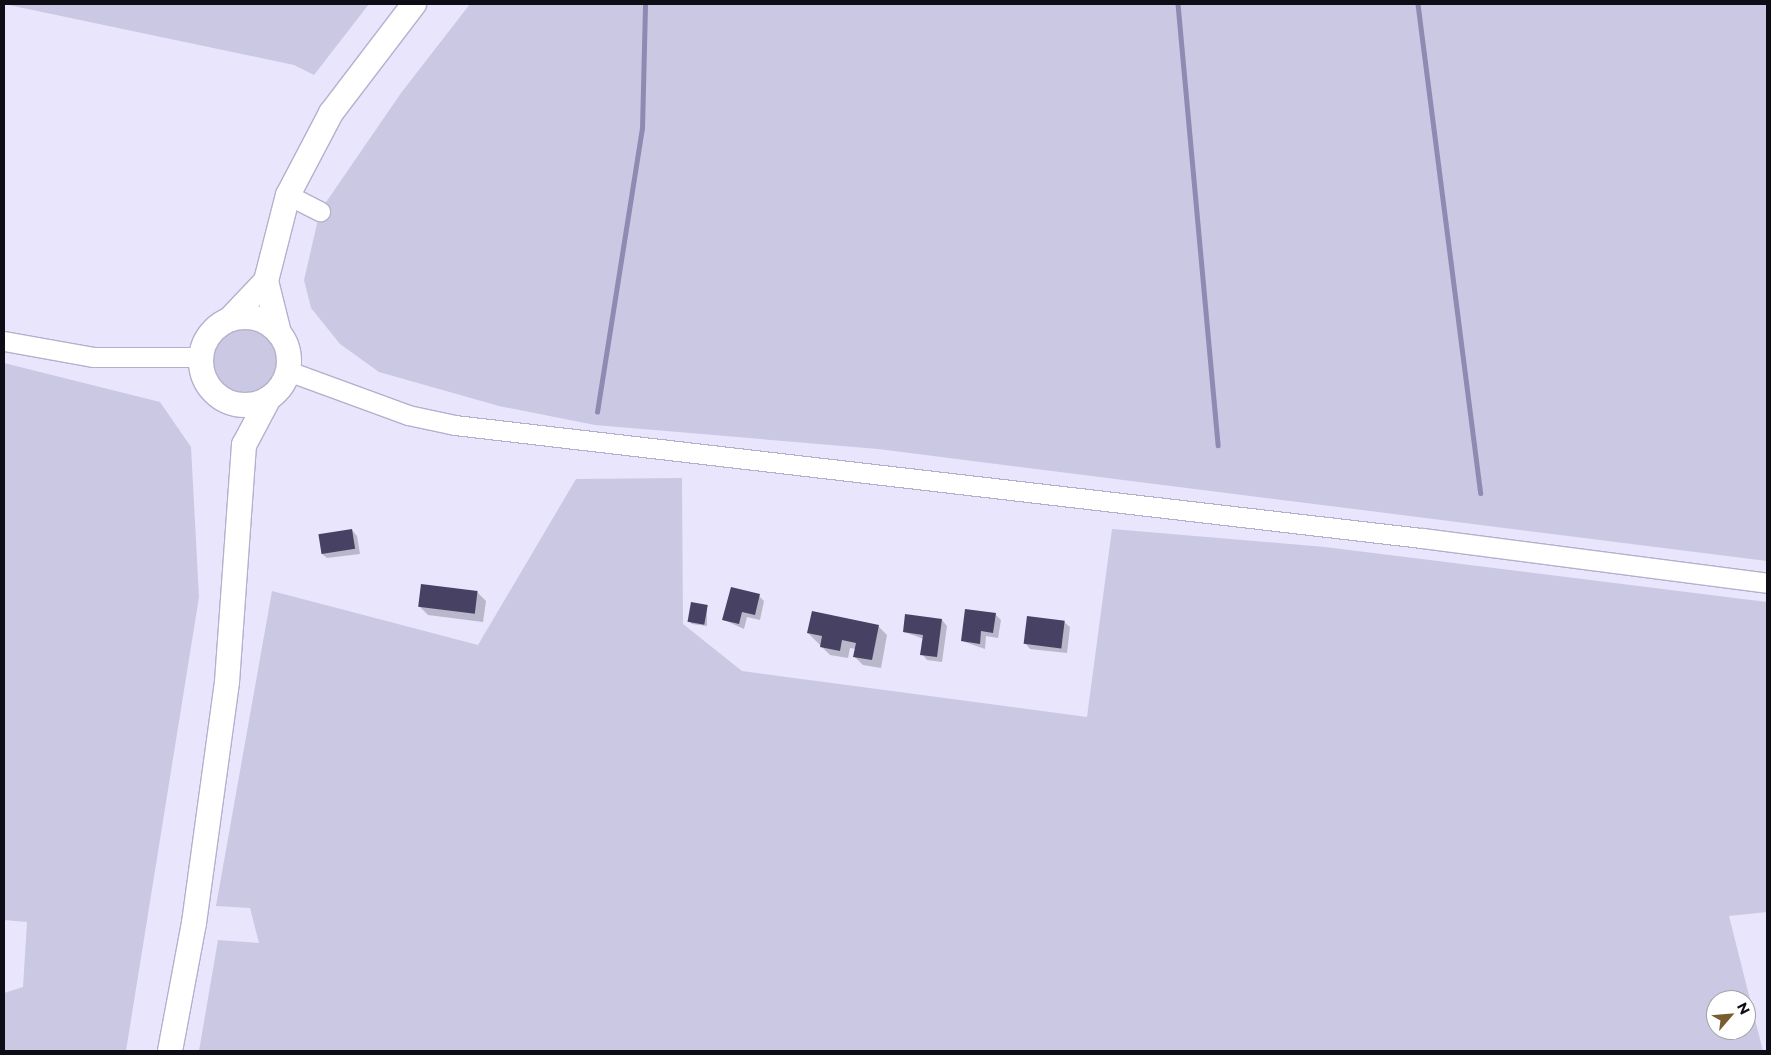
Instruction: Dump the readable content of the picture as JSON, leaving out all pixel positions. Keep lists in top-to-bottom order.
{
  "north": "top right"
}
